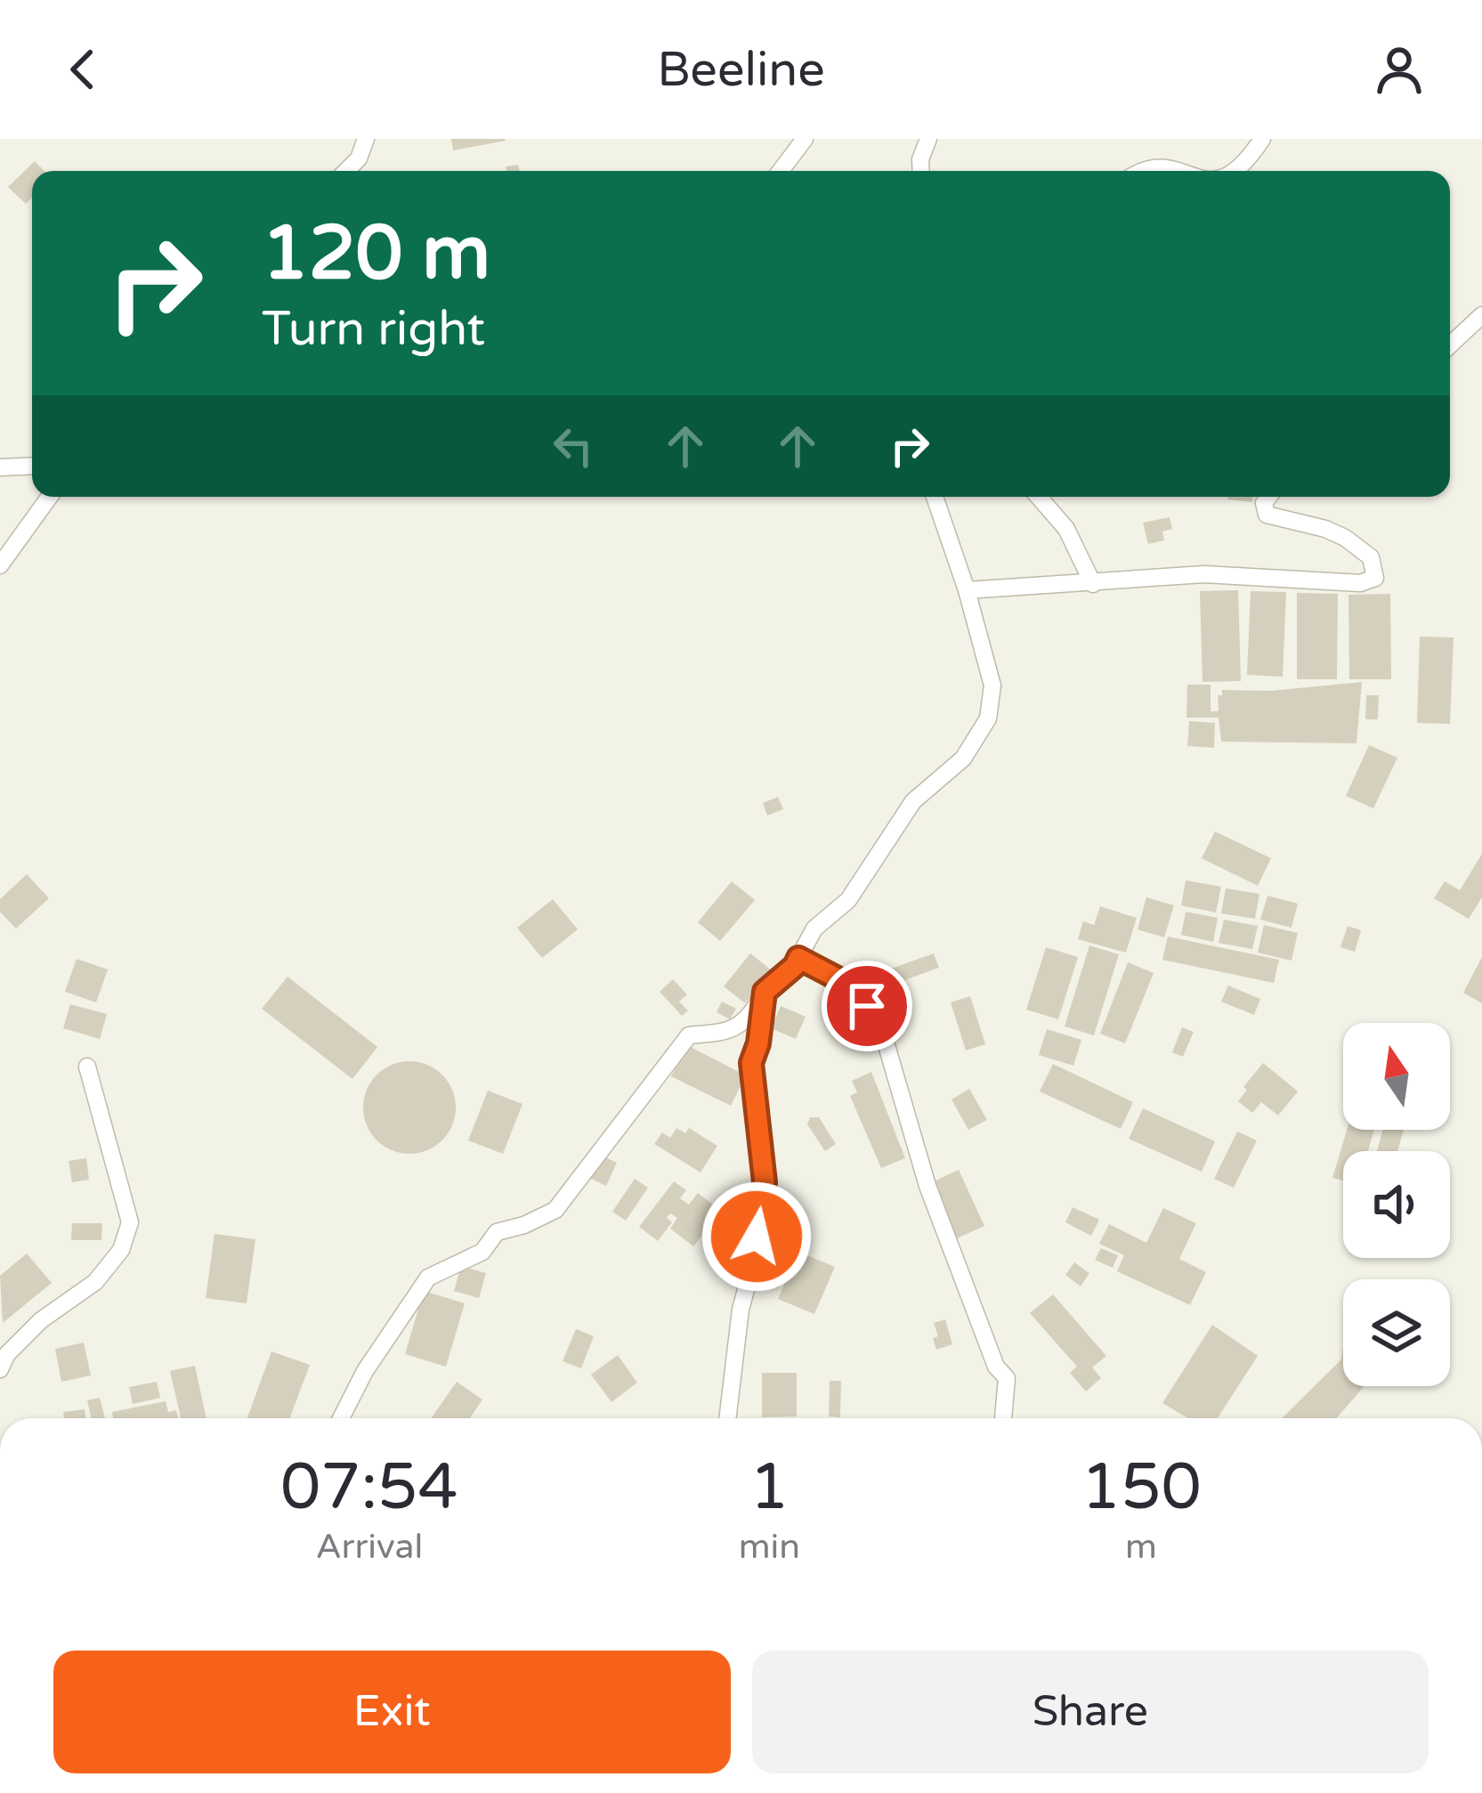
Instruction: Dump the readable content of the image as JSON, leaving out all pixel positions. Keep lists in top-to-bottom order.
{
  "north": "top",
  "page": {
    "header": "Beeline",
    "turn": ["120 m", "Turn right"],
    "eta": [
      "07:54",
      "Arrival",
      "1",
      "min",
      "150",
      "m"
    ],
    "buttons": ["Exit", "Share"]
  }
}
